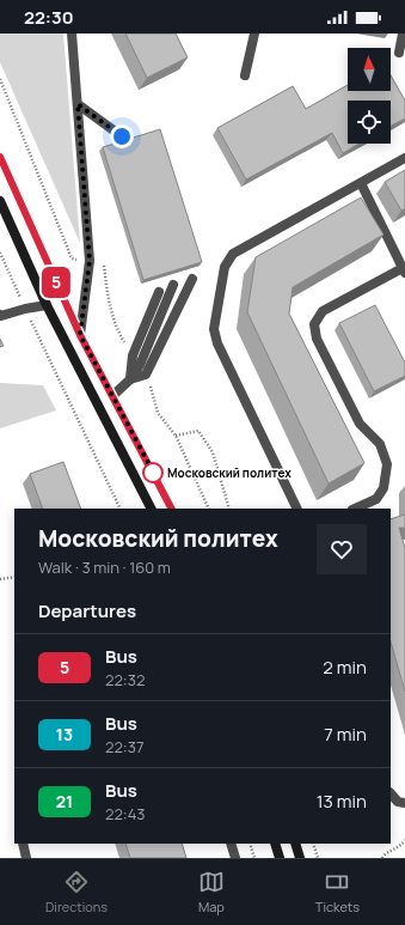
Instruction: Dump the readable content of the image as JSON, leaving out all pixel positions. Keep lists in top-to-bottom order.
{
  "places": ["Московский политех"],
  "lines": ["bus line 5"],
  "north": "top",
  "page": {
    "status": "22:30",
    "on_map": "5",
    "heading": [
      ["Московский политех", "Walk · 3 min · 160 m"],
      "Departures"
    ],
    "list": [
      {
        "mark": "5",
        "name": "Bus",
        "note": "22:32",
        "value": "2 min"
      },
      {
        "mark": "13",
        "name": "Bus",
        "note": "22:37",
        "value": "7 min"
      },
      {
        "mark": "21",
        "name": "Bus",
        "note": "22:43",
        "value": "13 min"
      }
    ],
    "tabs": ["Directions", "Map", "Tickets"]
  }
}
